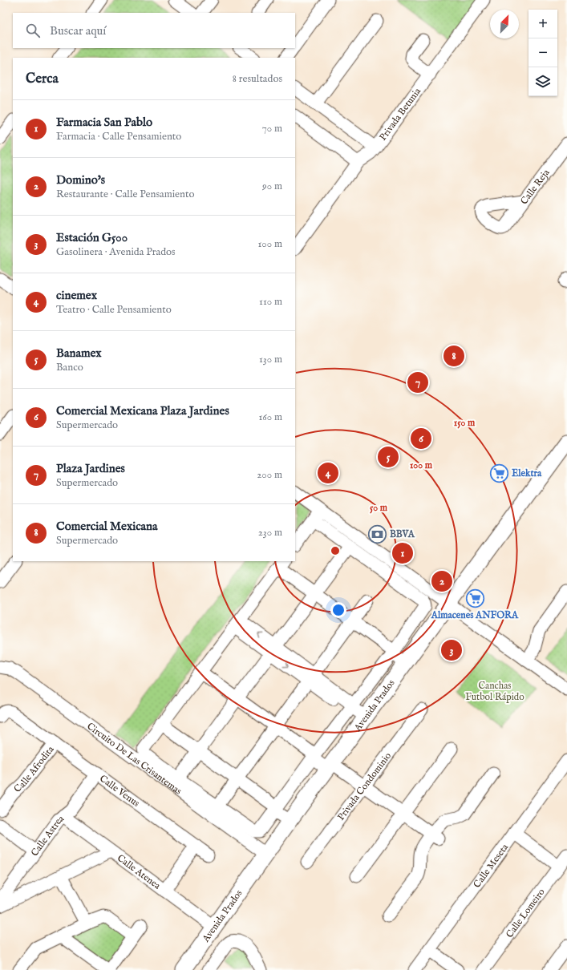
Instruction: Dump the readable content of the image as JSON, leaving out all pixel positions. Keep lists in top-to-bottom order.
{
  "streets": {
    "main road": ["Avenida Prados"],
    "street": [
      "Privada Betunia",
      "Calle Reja",
      "Circuito De Las Crisantemas",
      "Calle Afrodita",
      "Privada Condominio",
      "Calle Venus",
      "Calle Astrea",
      "Calle Meseta",
      "Calle Atenea",
      "Calle Lomeiro"
    ]
  },
  "crossings": [
    ["Avenida Prados", "Circuito De Las Crisantemas"],
    ["Avenida Prados", "Calle Atenea"],
    ["Calle Afrodita", "Calle Venus"],
    ["Calle Venus", "Calle Astrea"],
    ["Calle Astrea", "Calle Atenea"]
  ],
  "parks": ["Canchas Futbol Rápido"],
  "places": {
    "supermarket": ["Elektra", "Almacenes ANFORA"],
    "bank": ["BBVA"]
  },
  "north": "top right",
  "page": {
    "map_buttons": ["+", "−"],
    "search": "Buscar aquí",
    "heading": ["Cerca", "8 resultados"],
    "list": [
      {
        "mark": "1",
        "name": "Farmacia San Pablo",
        "note": "Farmacia · Calle Pensamiento",
        "value": "70 m"
      },
      {
        "mark": "2",
        "name": "Domino's",
        "note": "Restaurante · Calle Pensamiento",
        "value": "90 m"
      },
      {
        "mark": "3",
        "name": "Estación G500",
        "note": "Gasolinera · Avenida Prados",
        "value": "100 m"
      },
      {
        "mark": "4",
        "name": "cinemex",
        "note": "Teatro · Calle Pensamiento",
        "value": "110 m"
      },
      {
        "mark": "5",
        "name": "Banamex",
        "note": "Banco",
        "value": "130 m"
      },
      {
        "mark": "6",
        "name": "Comercial Mexicana Plaza Jardines",
        "note": "Supermercado",
        "value": "160 m"
      },
      {
        "mark": "7",
        "name": "Plaza Jardines",
        "note": "Supermercado",
        "value": "200 m"
      },
      {
        "mark": "8",
        "name": "Comercial Mexicana",
        "note": "Supermercado",
        "value": "230 m"
      }
    ],
    "pins": [
      "8",
      "7",
      "6",
      "5",
      "4",
      "1",
      "2",
      "3"
    ]
  },
  "rings": ["150 m", "100 m", "50 m"]
}
